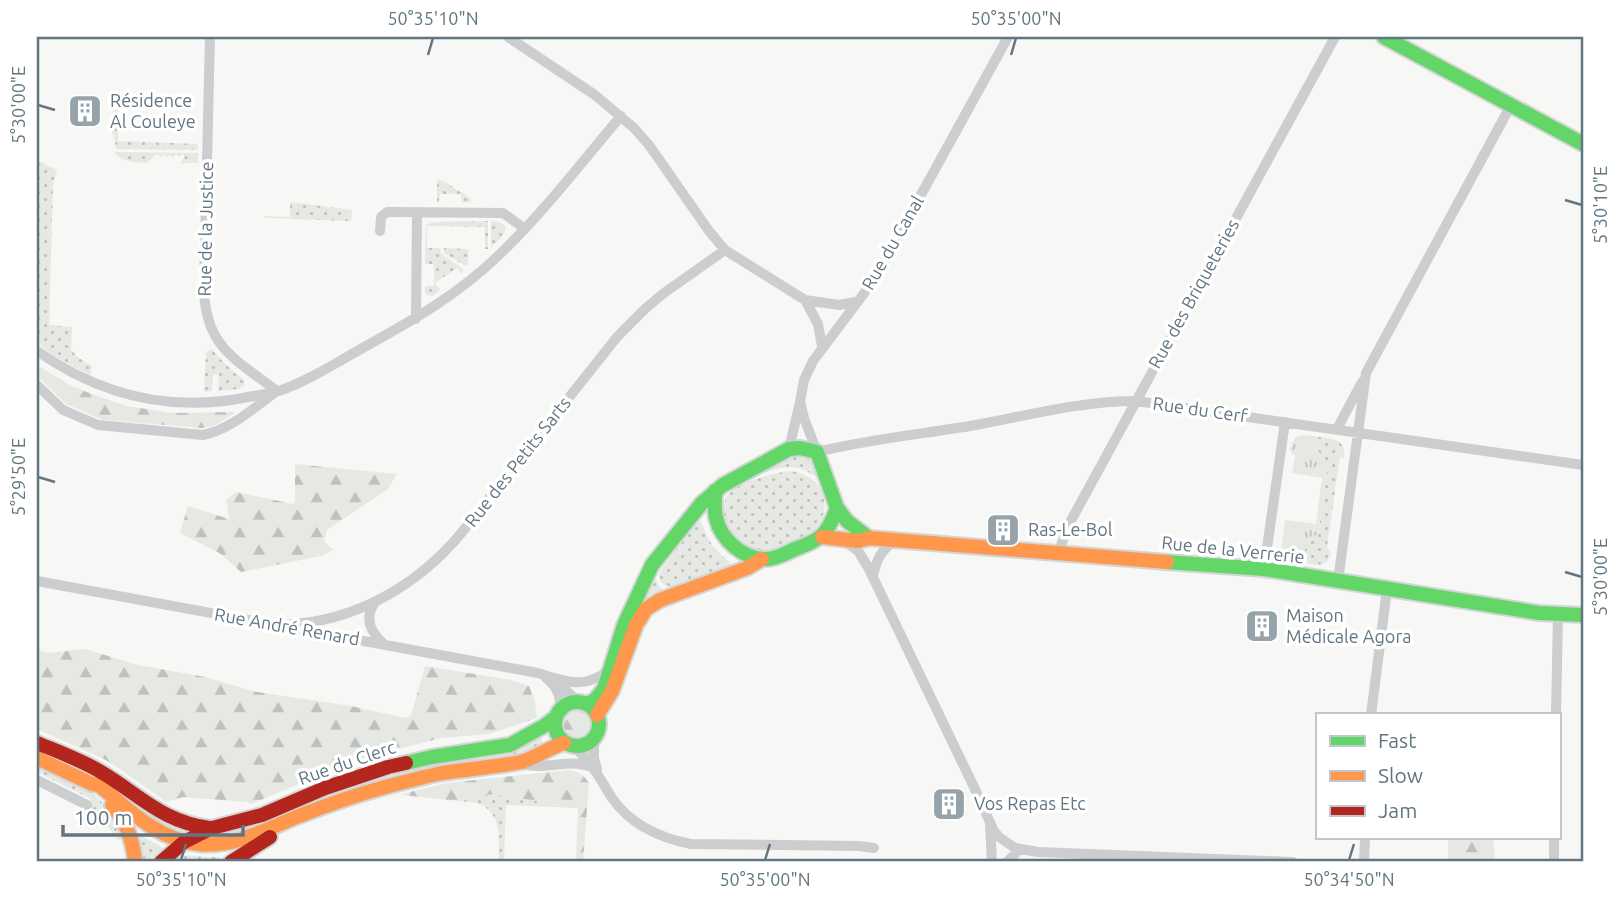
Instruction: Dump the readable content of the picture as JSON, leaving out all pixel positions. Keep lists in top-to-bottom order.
{
  "streets": {
    "street": [
      "Rue de la Justice",
      "Rue du Canal",
      "Rue des Briqueteries",
      "Rue du Cerf",
      "Rue des Petits Sarts",
      "Rue de la Verrerie",
      "Rue André Renard",
      "Rue du Clerc"
    ]
  },
  "crossings": [
    ["Rue du Canal", "Rue du Cerf"],
    ["Rue du Canal", "Rue de la Verrerie"],
    ["Rue des Briqueteries", "Rue du Cerf"],
    ["Rue des Briqueteries", "Rue de la Verrerie"],
    ["Rue du Cerf", "Rue de la Verrerie"],
    ["Rue des Petits Sarts", "Rue André Renard"],
    ["Rue André Renard", "Rue du Clerc"]
  ],
  "places": {
    "building": [
      "Résidence Al Couleye",
      "Ras-Le-Bol",
      "Maison Médicale Agora",
      "Vos Repas Etc"
    ]
  },
  "legend": ["Fast", "Slow", "Jam"],
  "scale_bar": "100 m",
  "coordinates": [
    "50°35'10\"N",
    "50°35'00\"N",
    "5°30'00\"E",
    "5°30'10\"E",
    "5°29'50\"E",
    "50°34'50\"N"
  ]
}
